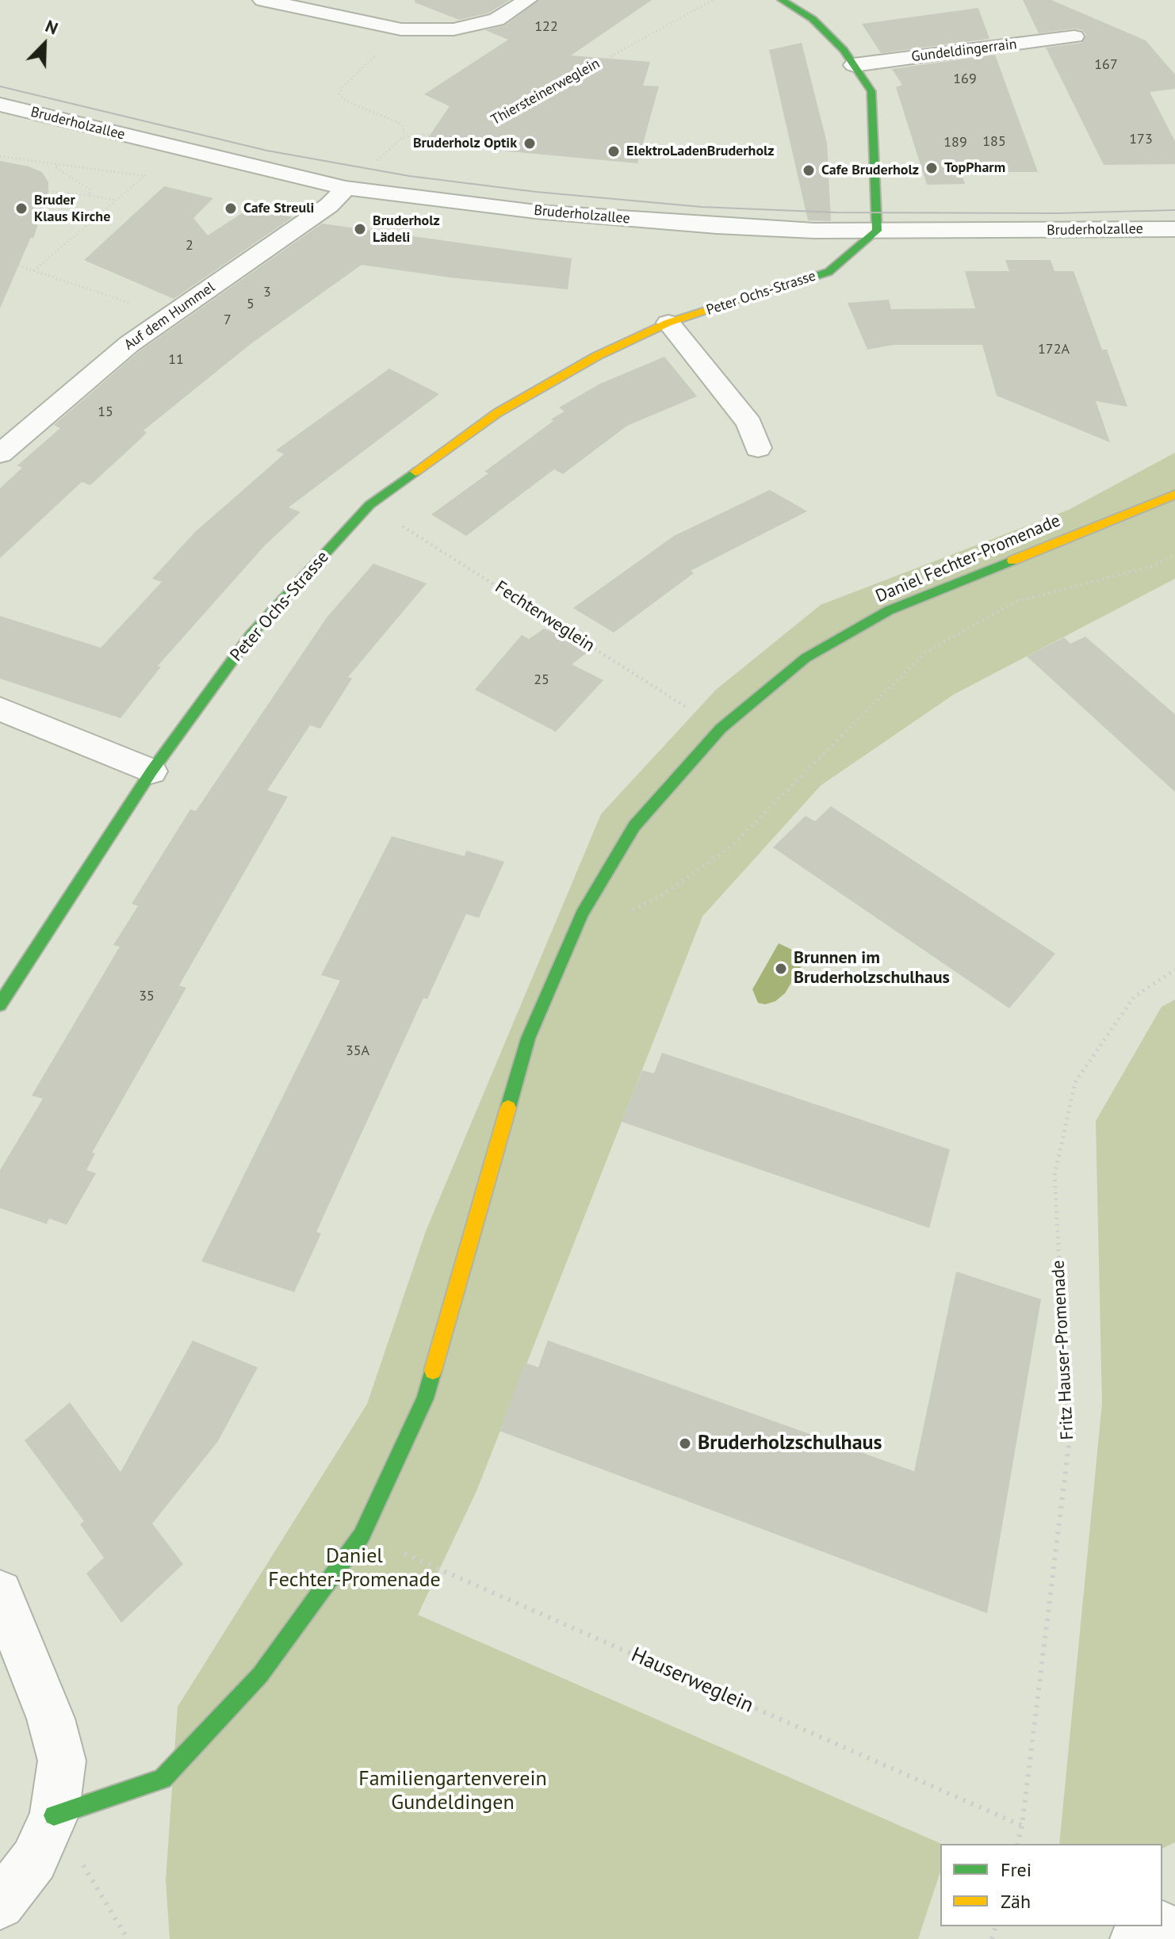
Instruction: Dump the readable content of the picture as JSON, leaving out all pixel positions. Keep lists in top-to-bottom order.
{
  "streets": {
    "street": [
      "Gundeldingerrain",
      "Bruderholzallee",
      "Peter Ochs-Strasse",
      "Auf dem Hummel",
      "Daniel Fechter-Promenade"
    ],
    "path": [
      "Thiersteinerweglein",
      "Fechterweglein",
      "Fritz Hauser-Promenade",
      "Hauserweglein"
    ]
  },
  "crossings": [
    ["Bruderholzallee", "Peter Ochs-Strasse"],
    ["Bruderholzallee", "Auf dem Hummel"],
    ["Peter Ochs-Strasse", "Fechterweglein"],
    ["Daniel Fechter-Promenade", "Fechterweglein"],
    ["Daniel Fechter-Promenade", "Hauserweglein"],
    ["Fritz Hauser-Promenade", "Hauserweglein"]
  ],
  "parks": ["Daniel Fechter-Promenade", "Familiengartenverein Gundeldingen"],
  "places": [
    "Bruderholz Optik",
    "ElektroLadenBruderholz",
    "TopPharm",
    "Cafe Bruderholz",
    "Bruder Klaus Kirche",
    "Cafe Streuli",
    "Bruderholz Lädeli",
    "Brunnen im Bruderholzschulhaus",
    "Bruderholzschulhaus"
  ],
  "house_numbers": [
    "122",
    "167",
    "169",
    "173",
    "185",
    "189",
    "2",
    "3",
    "5",
    "7",
    "172A",
    "11",
    "15",
    "25",
    "35",
    "35A"
  ],
  "legend": ["Frei", "Zäh"],
  "north": "top right"
}
